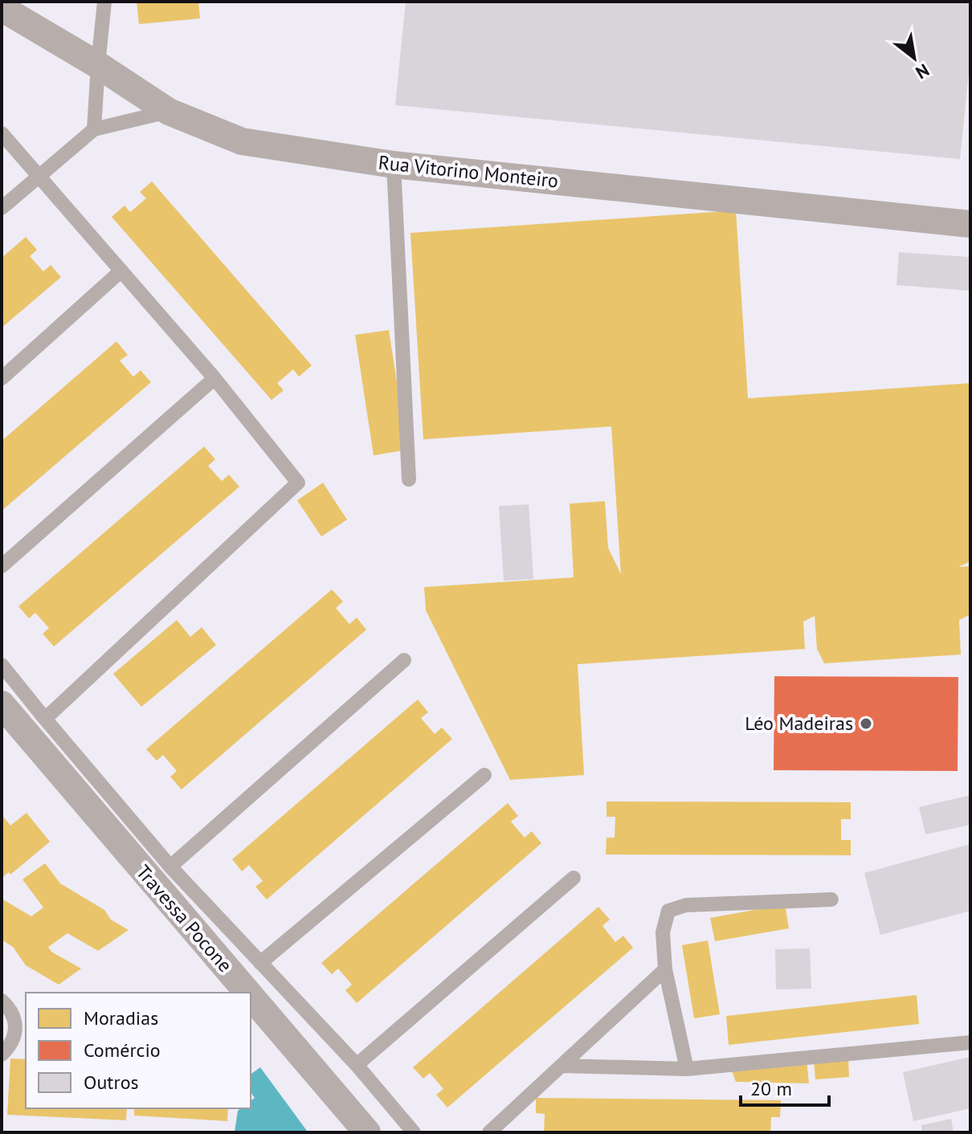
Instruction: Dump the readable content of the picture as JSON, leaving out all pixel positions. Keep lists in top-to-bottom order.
{
  "streets": {
    "street": ["Rua Vitorino Monteiro", "Travessa Pocone"]
  },
  "places": ["Léo Madeiras"],
  "legend": ["Moradias", "Comércio", "Outros"],
  "scale_bar": "20 m",
  "north": "bottom right"
}
